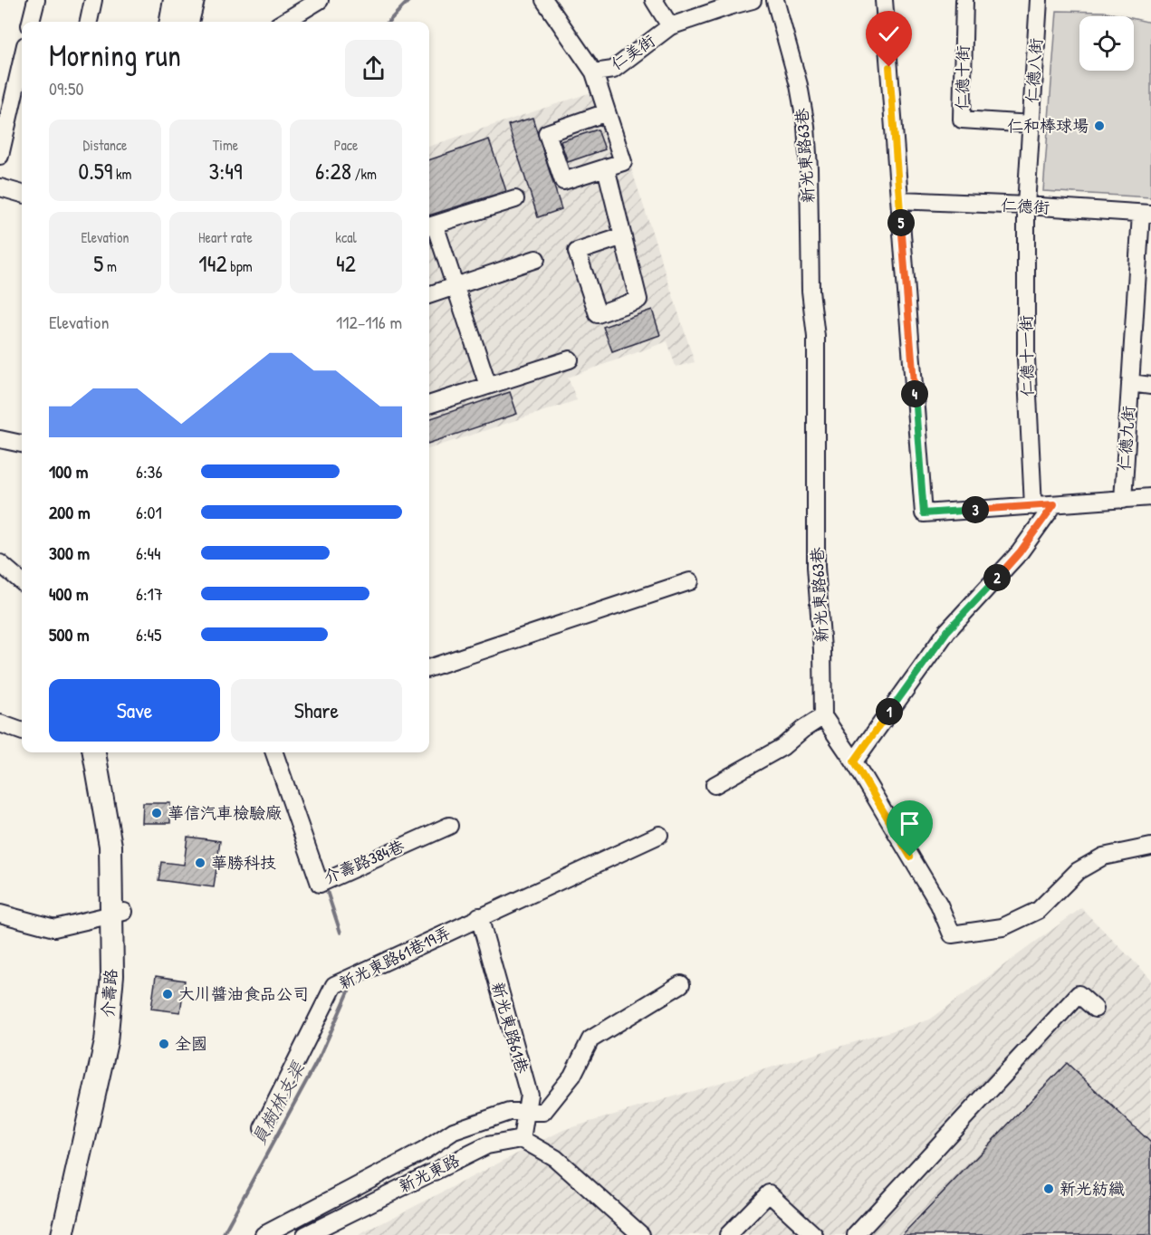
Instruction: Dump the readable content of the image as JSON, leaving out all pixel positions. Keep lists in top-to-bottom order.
{
  "streets": {
    "main road": ["介壽路"],
    "street": [
      "仁美街",
      "仁德八街",
      "仁德十街",
      "新光東路63巷",
      "仁德街",
      "仁德十一街",
      "仁德九街",
      "介壽路384巷",
      "新光東路61巷19弄",
      "新光東路61巷",
      "新光東路"
    ]
  },
  "crossings": [
    ["仁德八街", "仁德十街"],
    ["仁德八街", "仁德街"],
    ["仁德八街", "仁德十一街"],
    ["仁德街", "仁德十一街"],
    ["仁德街", "仁德九街"],
    ["新光東路61巷19弄", "新光東路61巷"],
    ["新光東路61巷", "新光東路"]
  ],
  "water": ["員樹林支渠"],
  "places": [
    "仁和棒球場",
    "華信汽車檢驗廠",
    "華勝科技",
    "大川醬油食品公司",
    "全國",
    "新光紡織"
  ],
  "page": {
    "heading": ["Morning run", "09:50"],
    "stats": [
      ["Distance", "0.59 km"],
      ["Time", "3:49"],
      ["Pace", "6:28 /km"],
      ["Elevation", "5 m"],
      ["Heart rate", "142 bpm"],
      ["kcal", "42"]
    ],
    "pins": [
      "5",
      "4",
      "3",
      "2",
      "1"
    ],
    "chart": ["Elevation", "112–116 m"],
    "list": [
      {
        "name": "100 m",
        "note": "6:36"
      },
      {
        "name": "200 m",
        "note": "6:01"
      },
      {
        "name": "300 m",
        "note": "6:44"
      },
      {
        "name": "400 m",
        "note": "6:17"
      },
      {
        "name": "500 m",
        "note": "6:45"
      }
    ],
    "buttons": ["Save", "Share"]
  }
}
